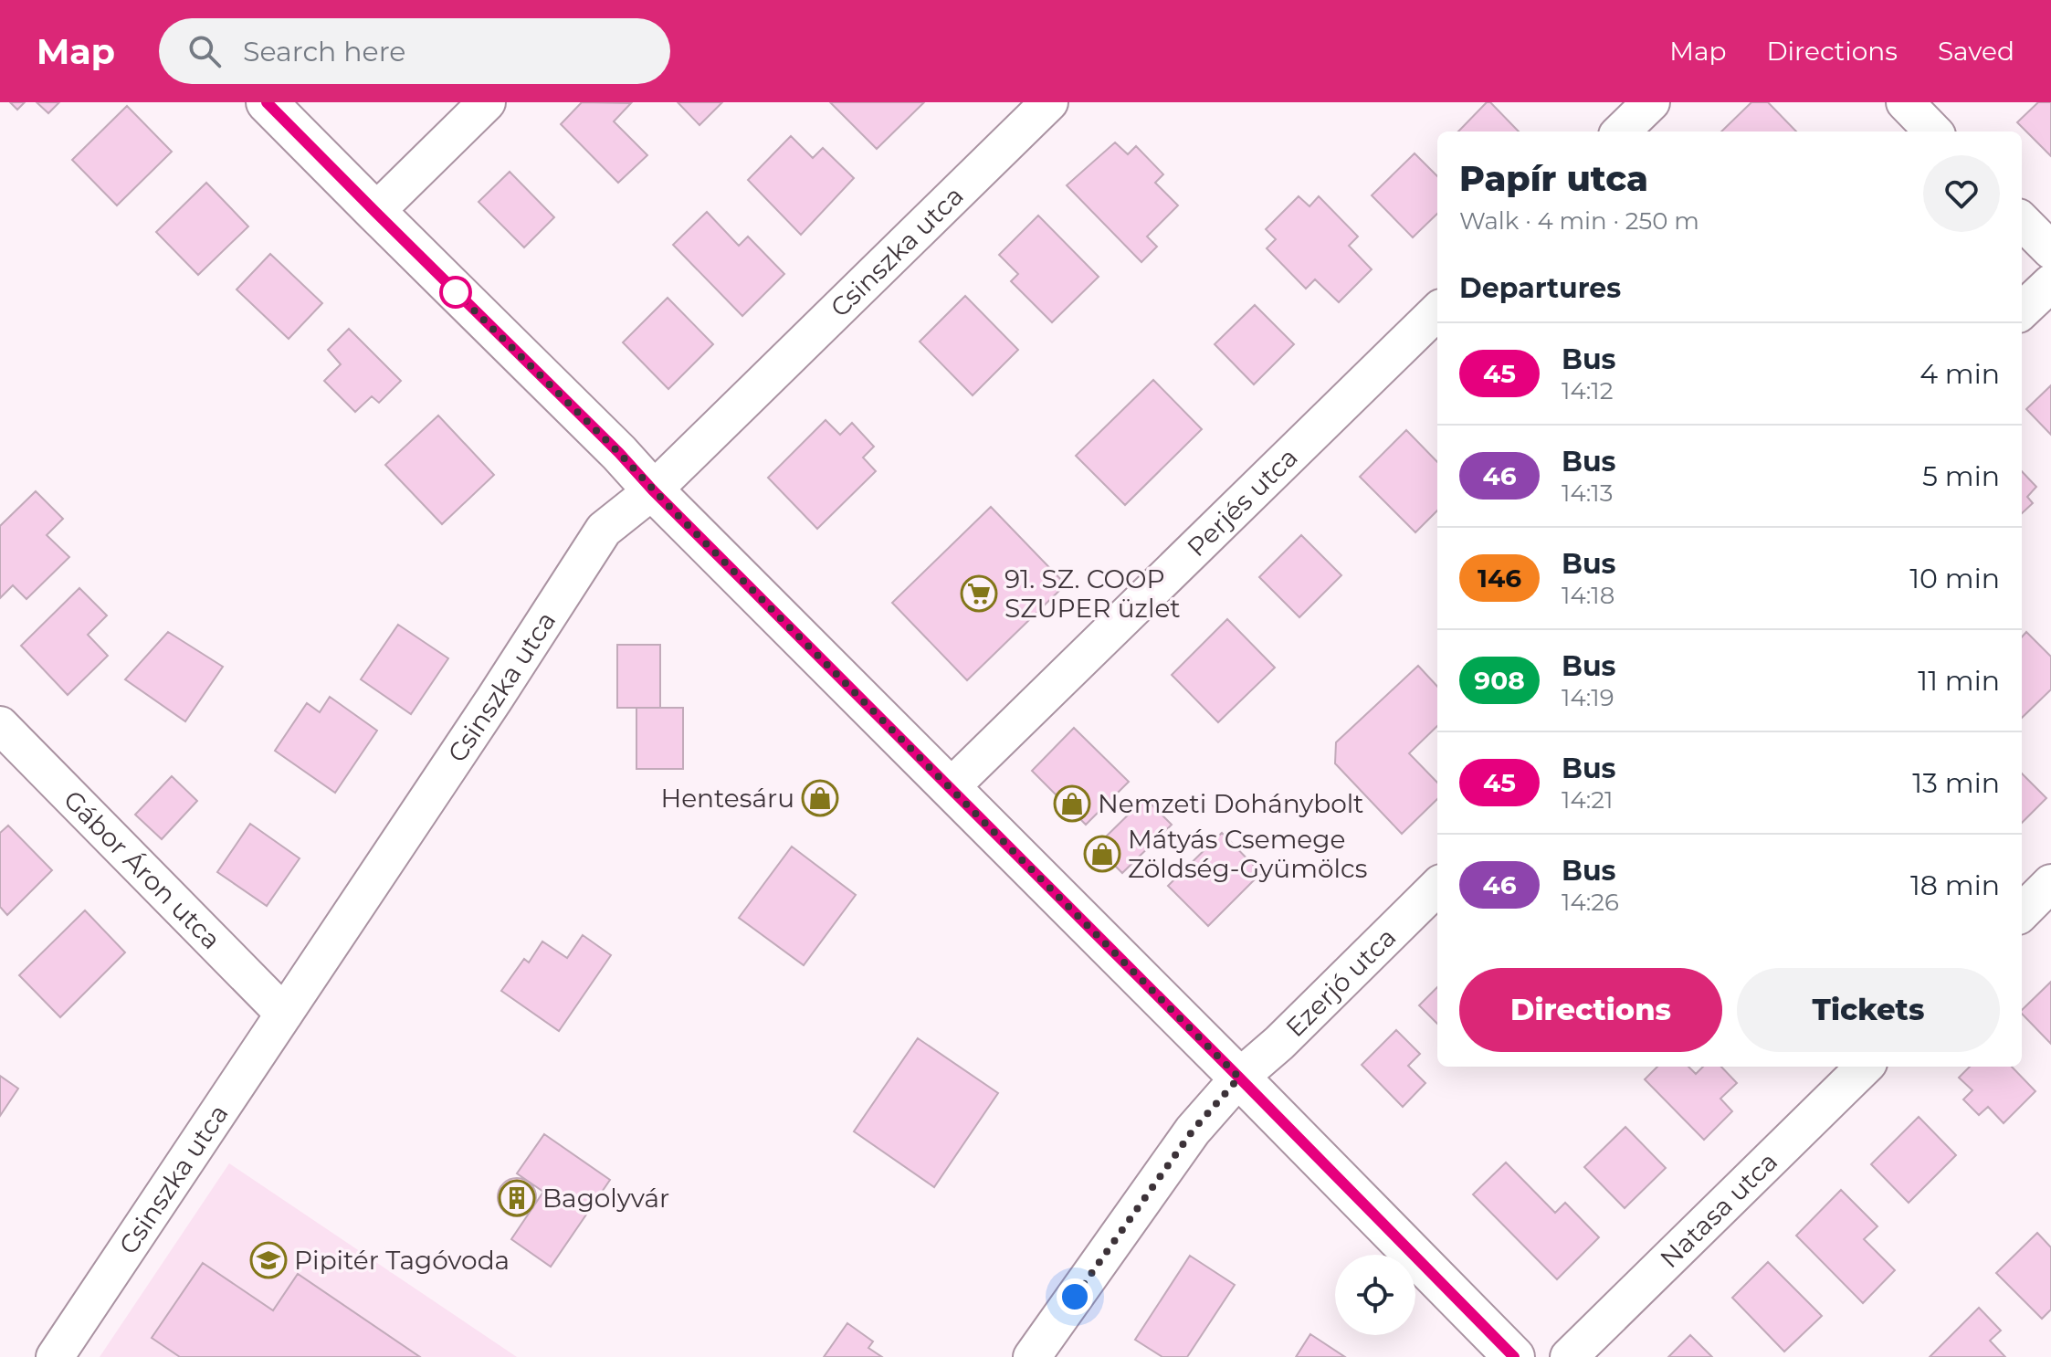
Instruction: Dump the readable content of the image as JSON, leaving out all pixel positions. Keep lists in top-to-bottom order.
{
  "streets": {
    "street": [
      "Csinszka utca",
      "Perjés utca",
      "Gábor Áron utca",
      "Ezerjó utca",
      "Natasa utca"
    ]
  },
  "crossings": [
    ["Csinszka utca", "Gábor Áron utca"]
  ],
  "places": {
    "supermarket": ["91. SZ. COOP SZUPER üzlet"],
    "shop": ["Hentesáru", "Nemzeti Dohánybolt", "Mátyás Csemege Zöldség-Gyümölcs"],
    "building": ["Bagolyvár"],
    "school or university": ["Pipitér Tagóvoda"]
  },
  "lines": ["bus line 45"],
  "page": {
    "header": "Map",
    "search": "Search here",
    "nav": ["Map", "Directions", "Saved"],
    "heading": [
      ["Papír utca", "Walk · 4 min · 250 m"],
      "Departures"
    ],
    "list": [
      {
        "mark": "45",
        "name": "Bus",
        "note": "14:12",
        "value": "4 min"
      },
      {
        "mark": "46",
        "name": "Bus",
        "note": "14:13",
        "value": "5 min"
      },
      {
        "mark": "146",
        "name": "Bus",
        "note": "14:18",
        "value": "10 min"
      },
      {
        "mark": "908",
        "name": "Bus",
        "note": "14:19",
        "value": "11 min"
      },
      {
        "mark": "45",
        "name": "Bus",
        "note": "14:21",
        "value": "13 min"
      },
      {
        "mark": "46",
        "name": "Bus",
        "note": "14:26",
        "value": "18 min"
      }
    ],
    "buttons": ["Directions", "Tickets"]
  }
}
